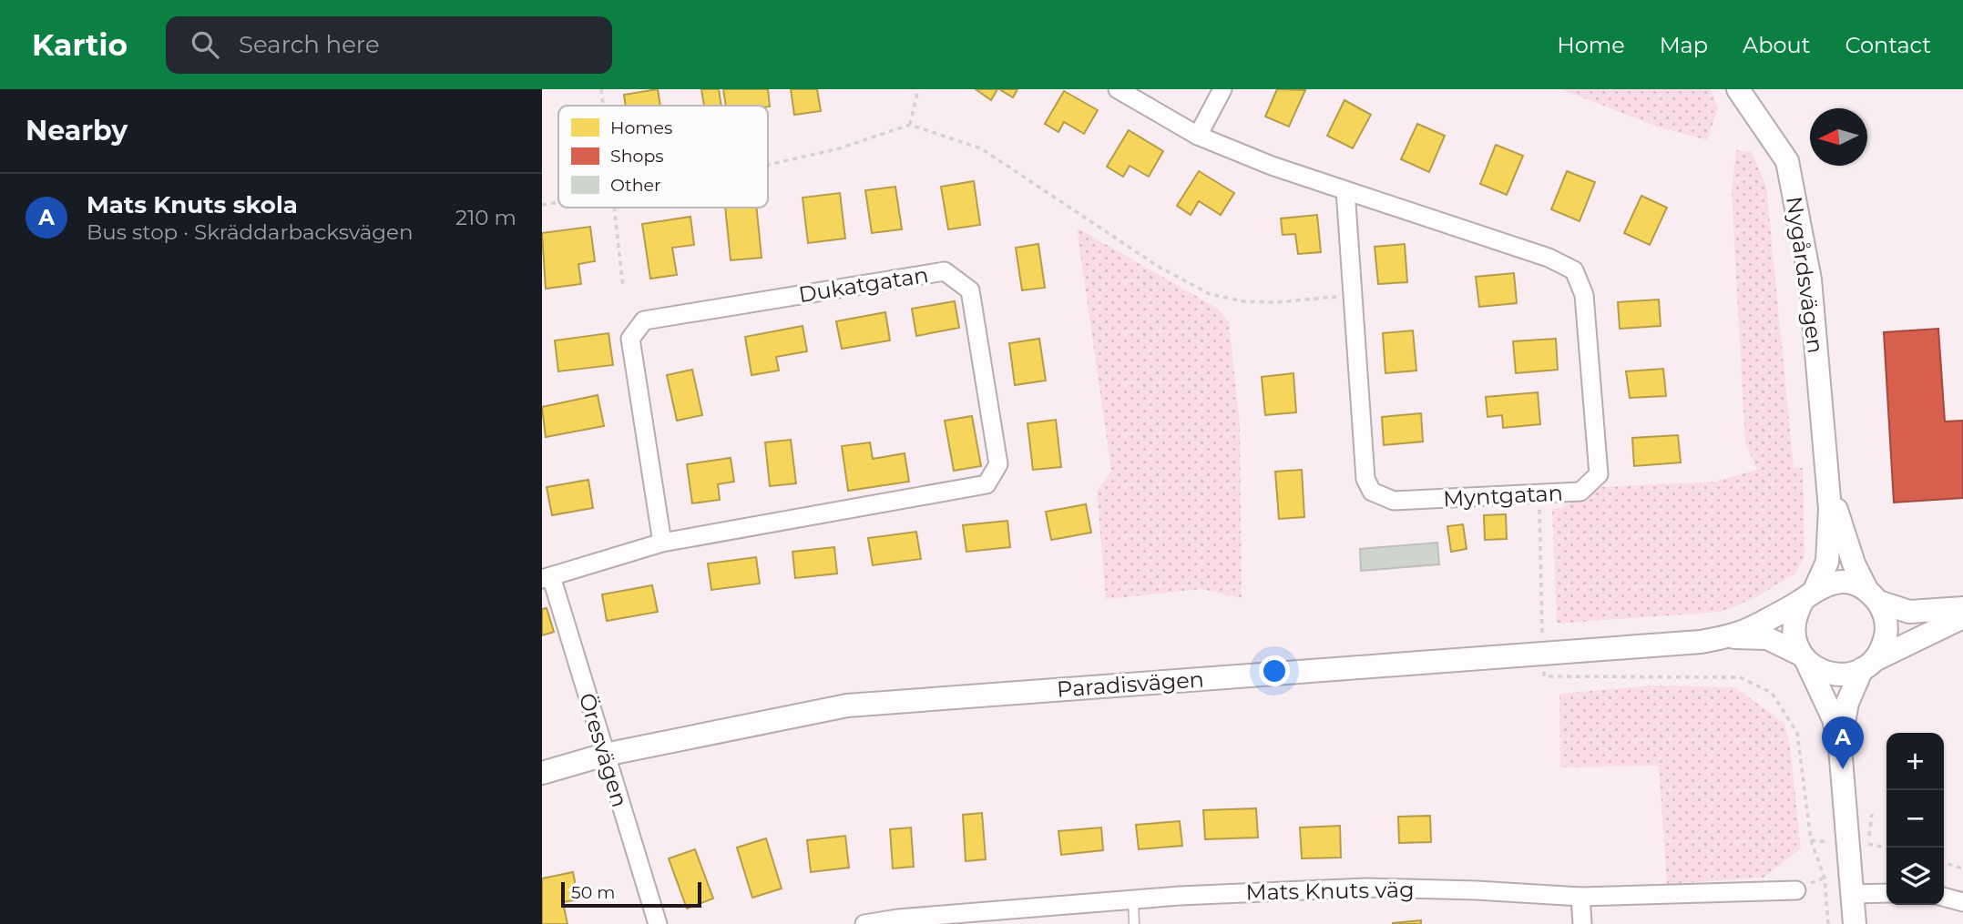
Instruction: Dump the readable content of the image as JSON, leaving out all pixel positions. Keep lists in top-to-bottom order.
{
  "streets": {
    "street": [
      "Nygårdsvägen",
      "Dukatgatan",
      "Myntgatan",
      "Paradisvägen",
      "Öresvägen",
      "Mats Knuts väg"
    ]
  },
  "crossings": [
    ["Nygårdsvägen", "Paradisvägen"],
    ["Dukatgatan", "Öresvägen"],
    ["Paradisvägen", "Öresvägen"]
  ],
  "legend": ["Homes", "Shops", "Other"],
  "scale_bar": "50 m",
  "north": "left",
  "page": {
    "header": "Kartio",
    "search": "Search here",
    "nav": [
      "Home",
      "Map",
      "About",
      "Contact"
    ],
    "heading": "Nearby",
    "list": [
      {
        "mark": "A",
        "name": "Mats Knuts skola",
        "note": "Bus stop · Skräddarbacksvägen",
        "value": "210 m"
      }
    ],
    "pins": "A",
    "map_buttons": ["+", "−"],
    "scale": "50 m"
  }
}
